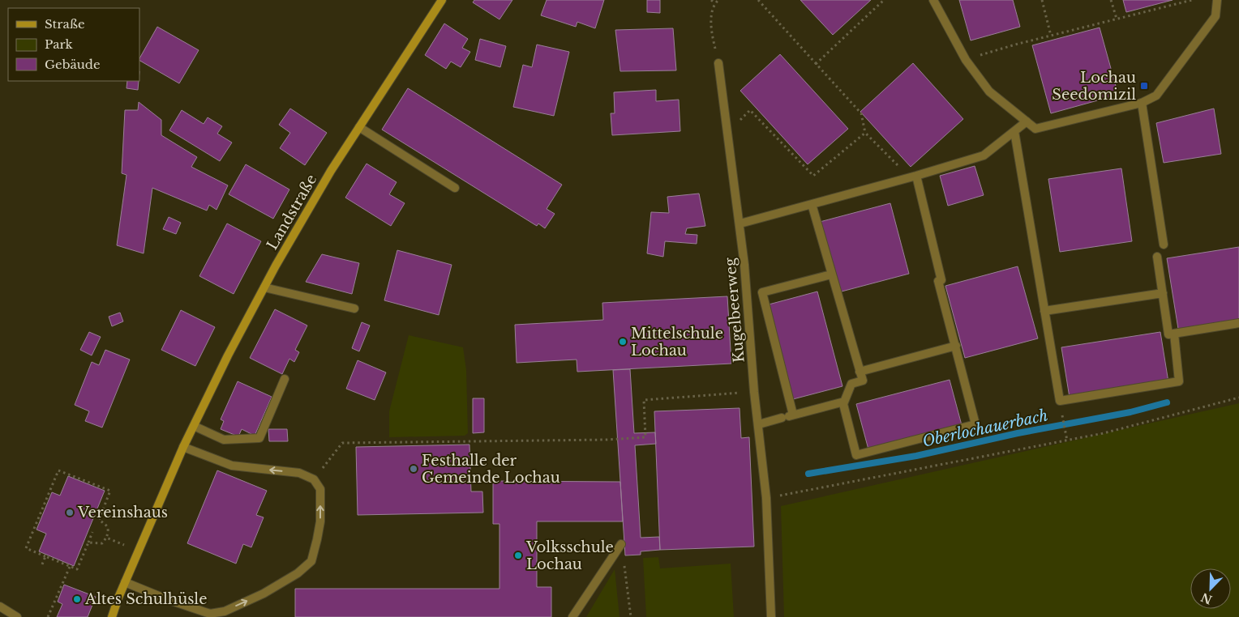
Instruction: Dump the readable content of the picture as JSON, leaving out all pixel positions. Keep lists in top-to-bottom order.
{
  "streets": {
    "main road": ["Landstraße"],
    "street": ["Kugelbeerweg"]
  },
  "water": ["Oberlochauerbach"],
  "places": {
    "transit": ["Lochau Seedomizil"],
    "other": [
      "Mittelschule Lochau",
      "Festhalle der Gemeinde Lochau",
      "Vereinshaus",
      "Volksschule Lochau",
      "Altes Schulhüsle"
    ]
  },
  "legend": ["Straße", "Park", "Gebäude"],
  "north": "bottom left"
}
